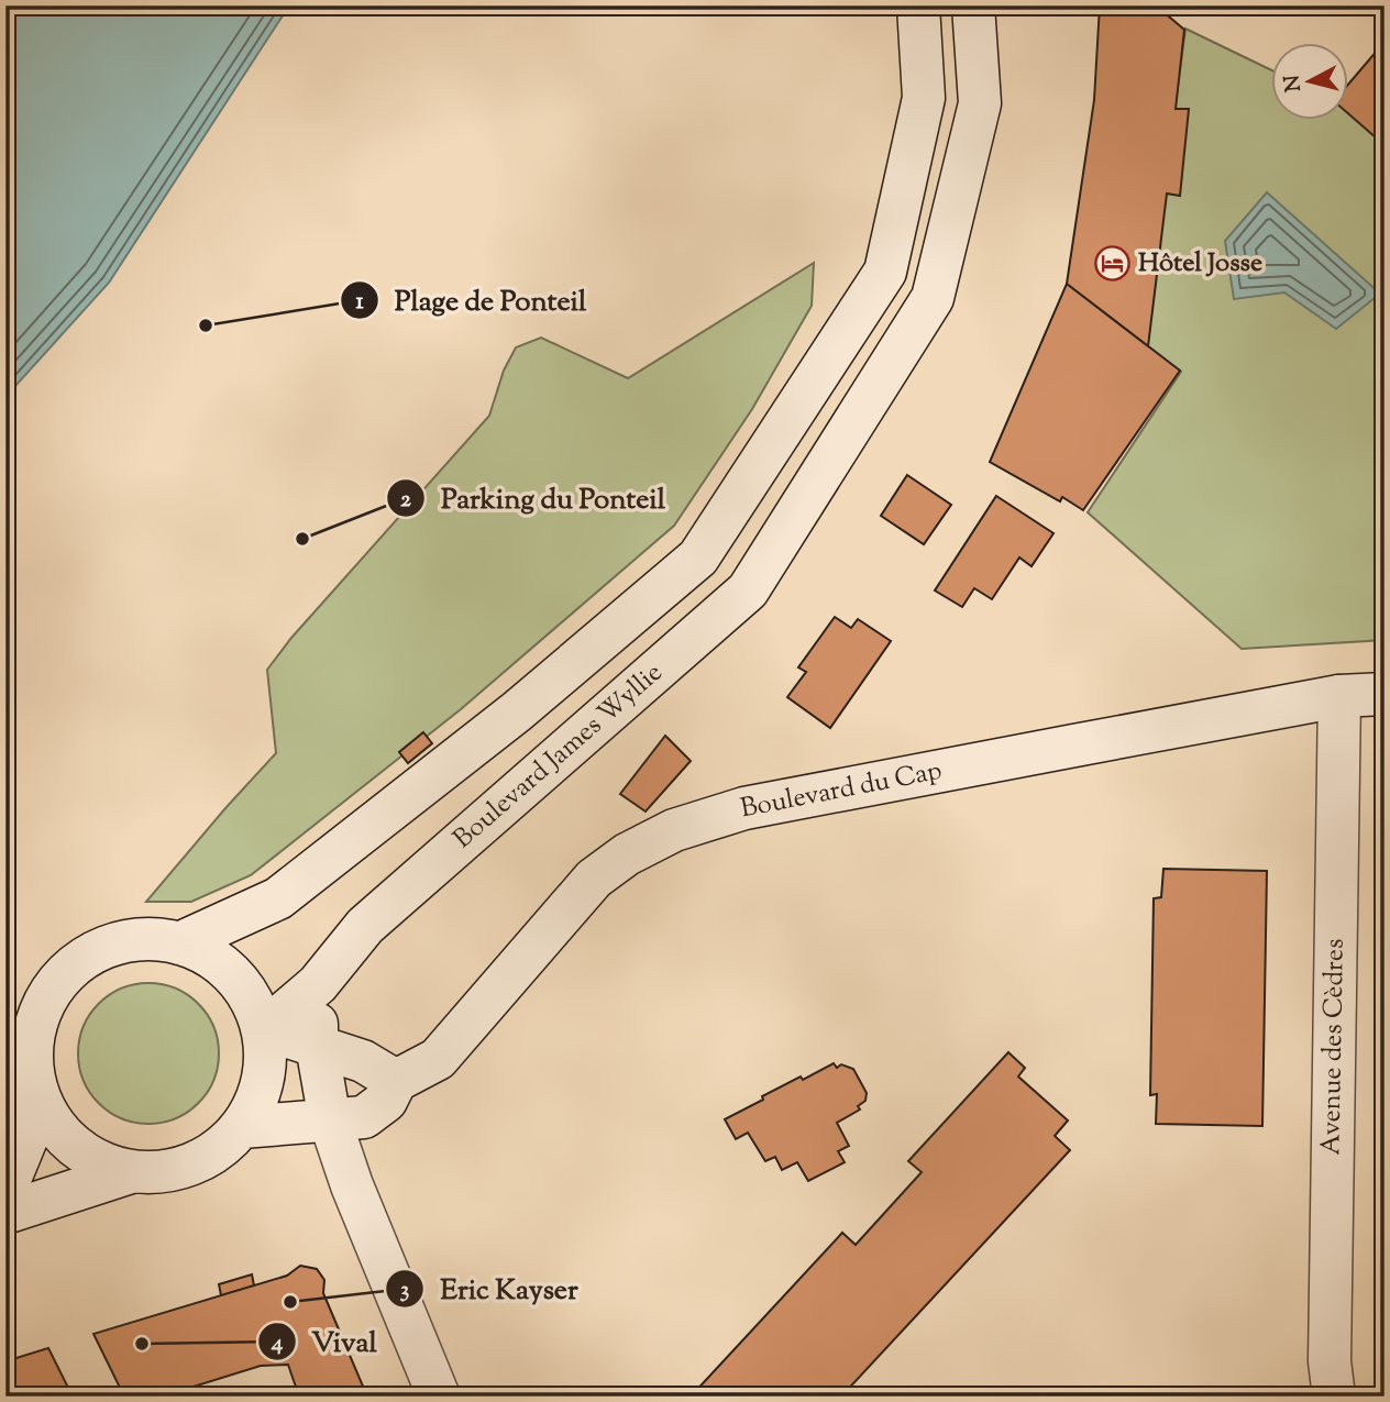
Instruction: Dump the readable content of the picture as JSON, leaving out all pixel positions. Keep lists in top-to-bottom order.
{
  "streets": {
    "street": ["Boulevard James Wyllie", "Boulevard du Cap", "Avenue des Cèdres"]
  },
  "crossings": [
    ["Boulevard James Wyllie", "Boulevard du Cap"],
    ["Boulevard du Cap", "Avenue des Cèdres"]
  ],
  "places": {
    "hotel": ["Hôtel Josse"],
    "other": [
      "Plage de Ponteil",
      "Parking du Ponteil",
      "Eric Kayser",
      "Vival"
    ]
  },
  "north": "left"
}
